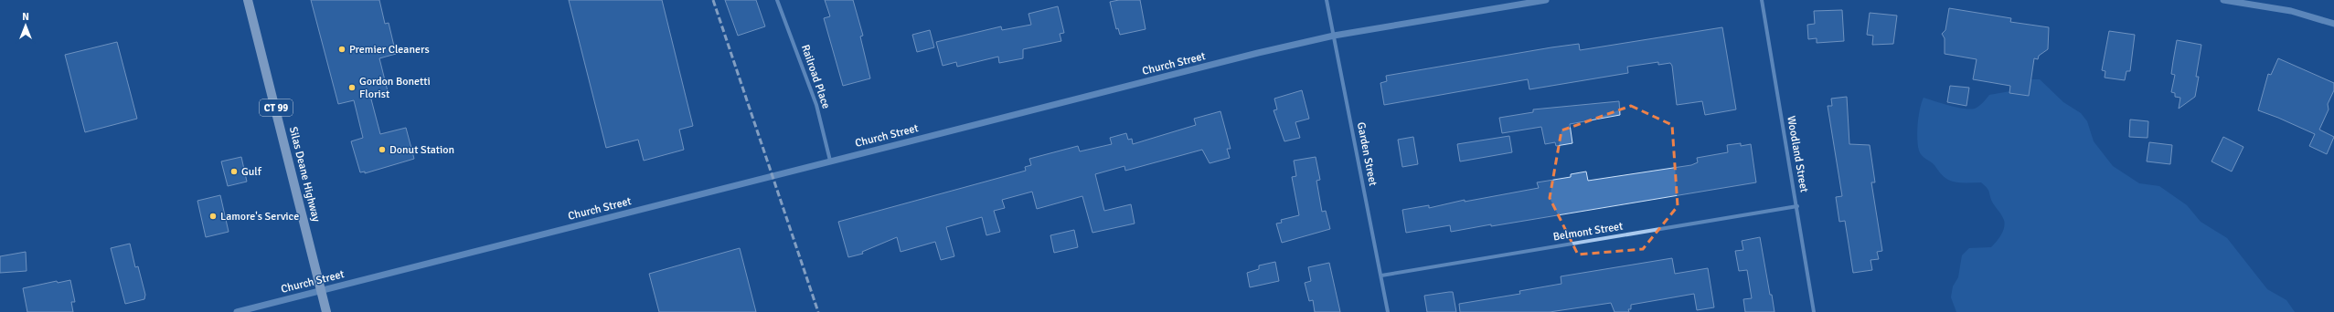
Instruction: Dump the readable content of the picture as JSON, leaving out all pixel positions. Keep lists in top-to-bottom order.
{
  "streets": {
    "main road": ["CT 99", "Silas Deane Highway"],
    "street": [
      "Church Street",
      "Railroad Place",
      "Garden Street",
      "Woodland Street",
      "Belmont Street"
    ]
  },
  "crossings": [
    ["Church Street", "Railroad Place"],
    ["Church Street", "Garden Street"],
    ["Church Street", "Silas Deane Highway"],
    ["Garden Street", "Belmont Street"],
    ["Woodland Street", "Belmont Street"]
  ],
  "places": [
    "Premier Cleaners",
    "Gordon Bonetti Florist",
    "Donut Station",
    "Gulf",
    "Lamore's Service"
  ],
  "north": "top"
}
